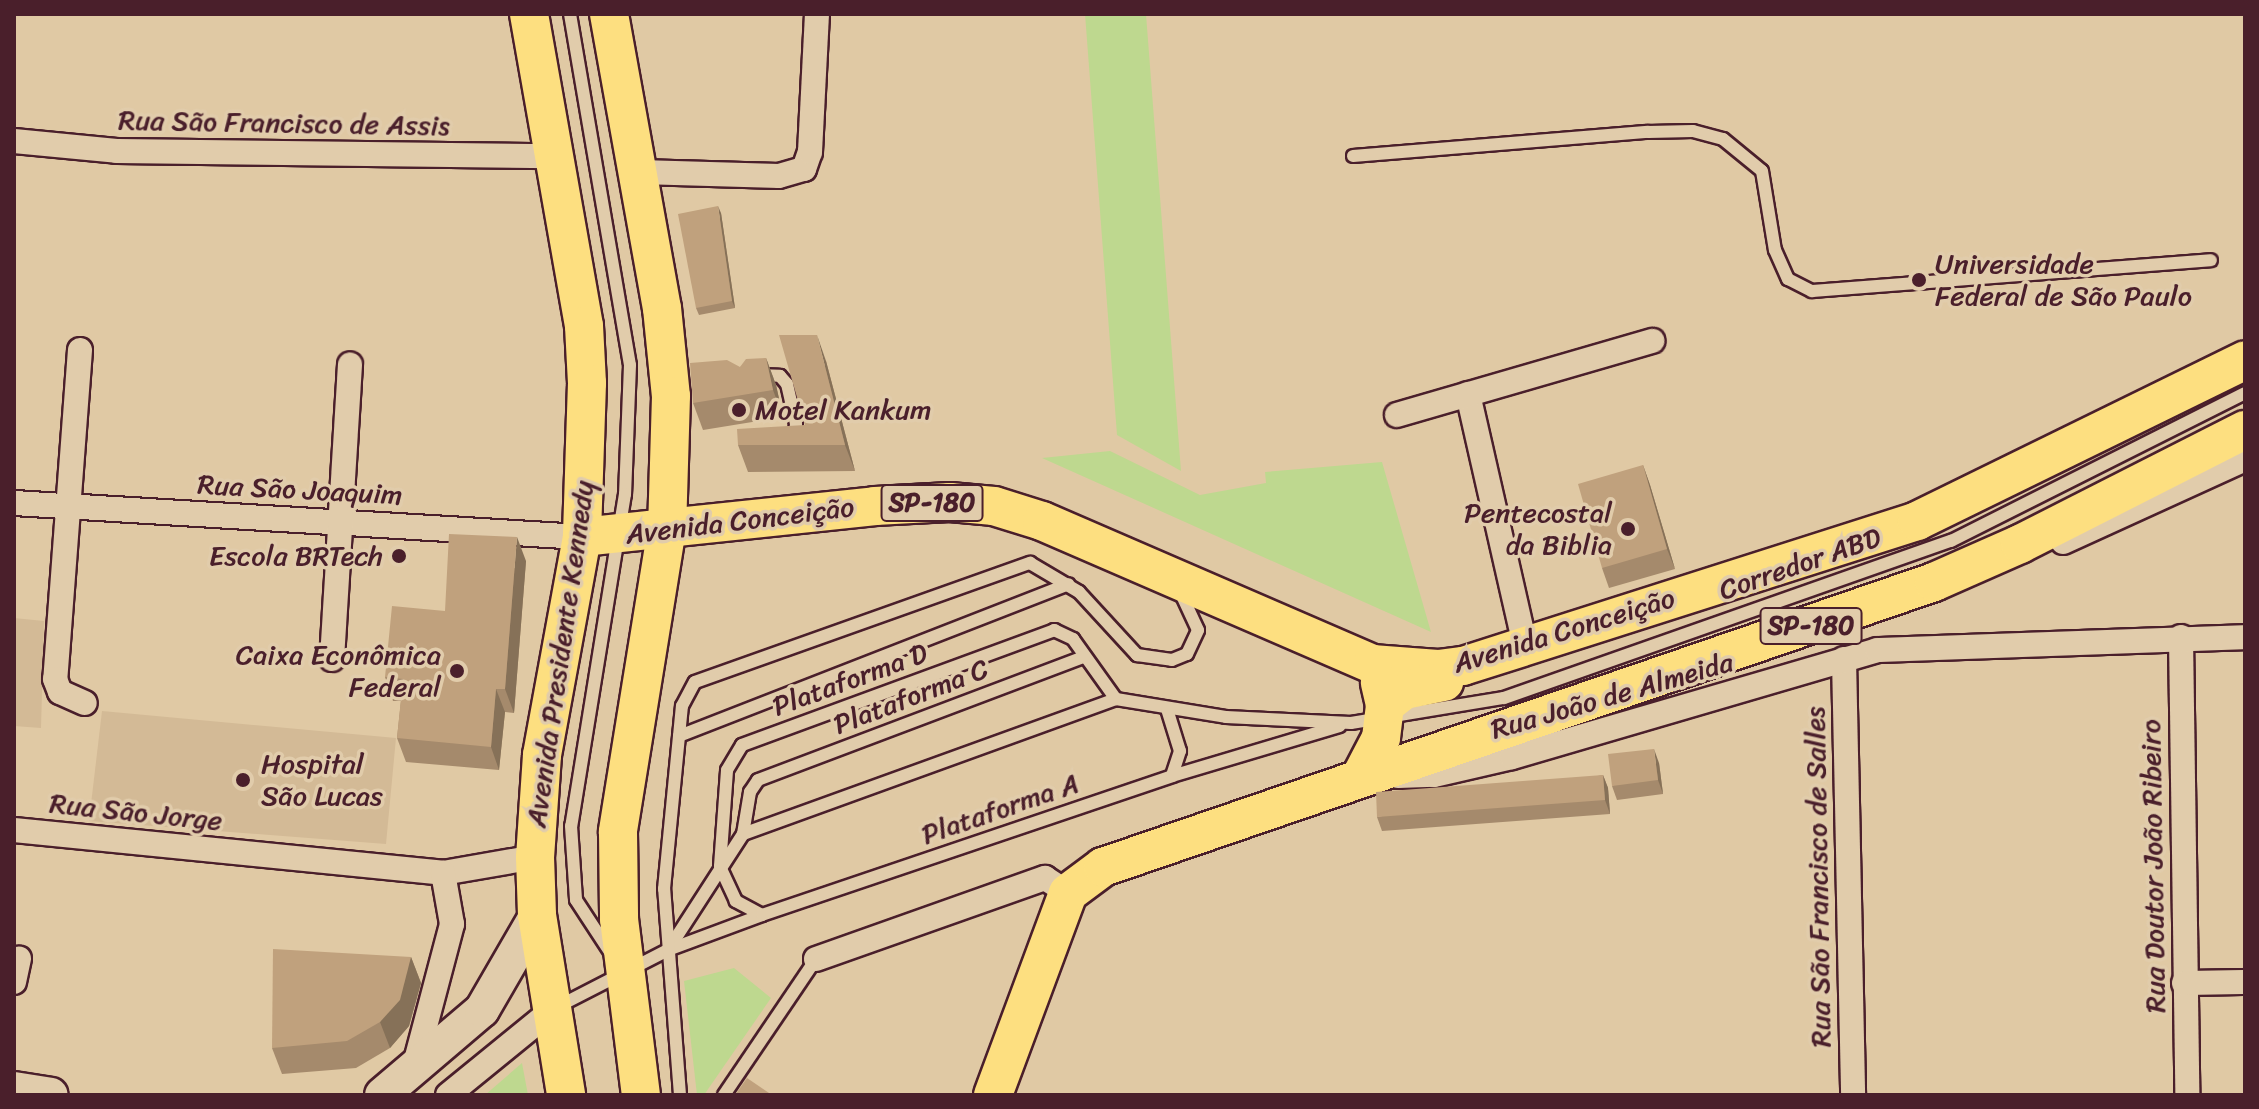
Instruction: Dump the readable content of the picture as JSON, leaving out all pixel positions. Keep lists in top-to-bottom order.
{
  "streets": {
    "main road": ["SP-180", "Avenida Conceição", "Avenida Presidente Kennedy"],
    "street": [
      "Rua São Francisco de Assis",
      "Rua São Joaquim",
      "Rua João de Almeida",
      "Rua São Jorge",
      "Rua Doutor João Ribeiro",
      "Rua São Francisco de Salles"
    ],
    "lane": [
      "Corredor ABD",
      "Plataforma D",
      "Plataforma C",
      "Plataforma A"
    ]
  },
  "crossings": [
    ["Rua São Francisco de Assis", "Avenida Presidente Kennedy"],
    ["Rua São Joaquim", "Avenida Conceição"],
    ["Rua São Joaquim", "Avenida Presidente Kennedy"],
    ["SP-180", "Rua João de Almeida"],
    ["Avenida Conceição", "Avenida Presidente Kennedy"],
    ["Corredor ABD", "Plataforma A"],
    ["Avenida Presidente Kennedy", "Rua São Jorge"],
    ["Plataforma D", "Plataforma C"],
    ["Rua João de Almeida", "Rua Doutor João Ribeiro"],
    ["Rua João de Almeida", "Rua São Francisco de Salles"]
  ],
  "places": [
    "Universidade Federal de São Paulo",
    "Motel Kankum",
    "Pentecostal da Biblia",
    "Escola BRTech",
    "Caixa Econômica Federal",
    "Hospital São Lucas"
  ]
}
